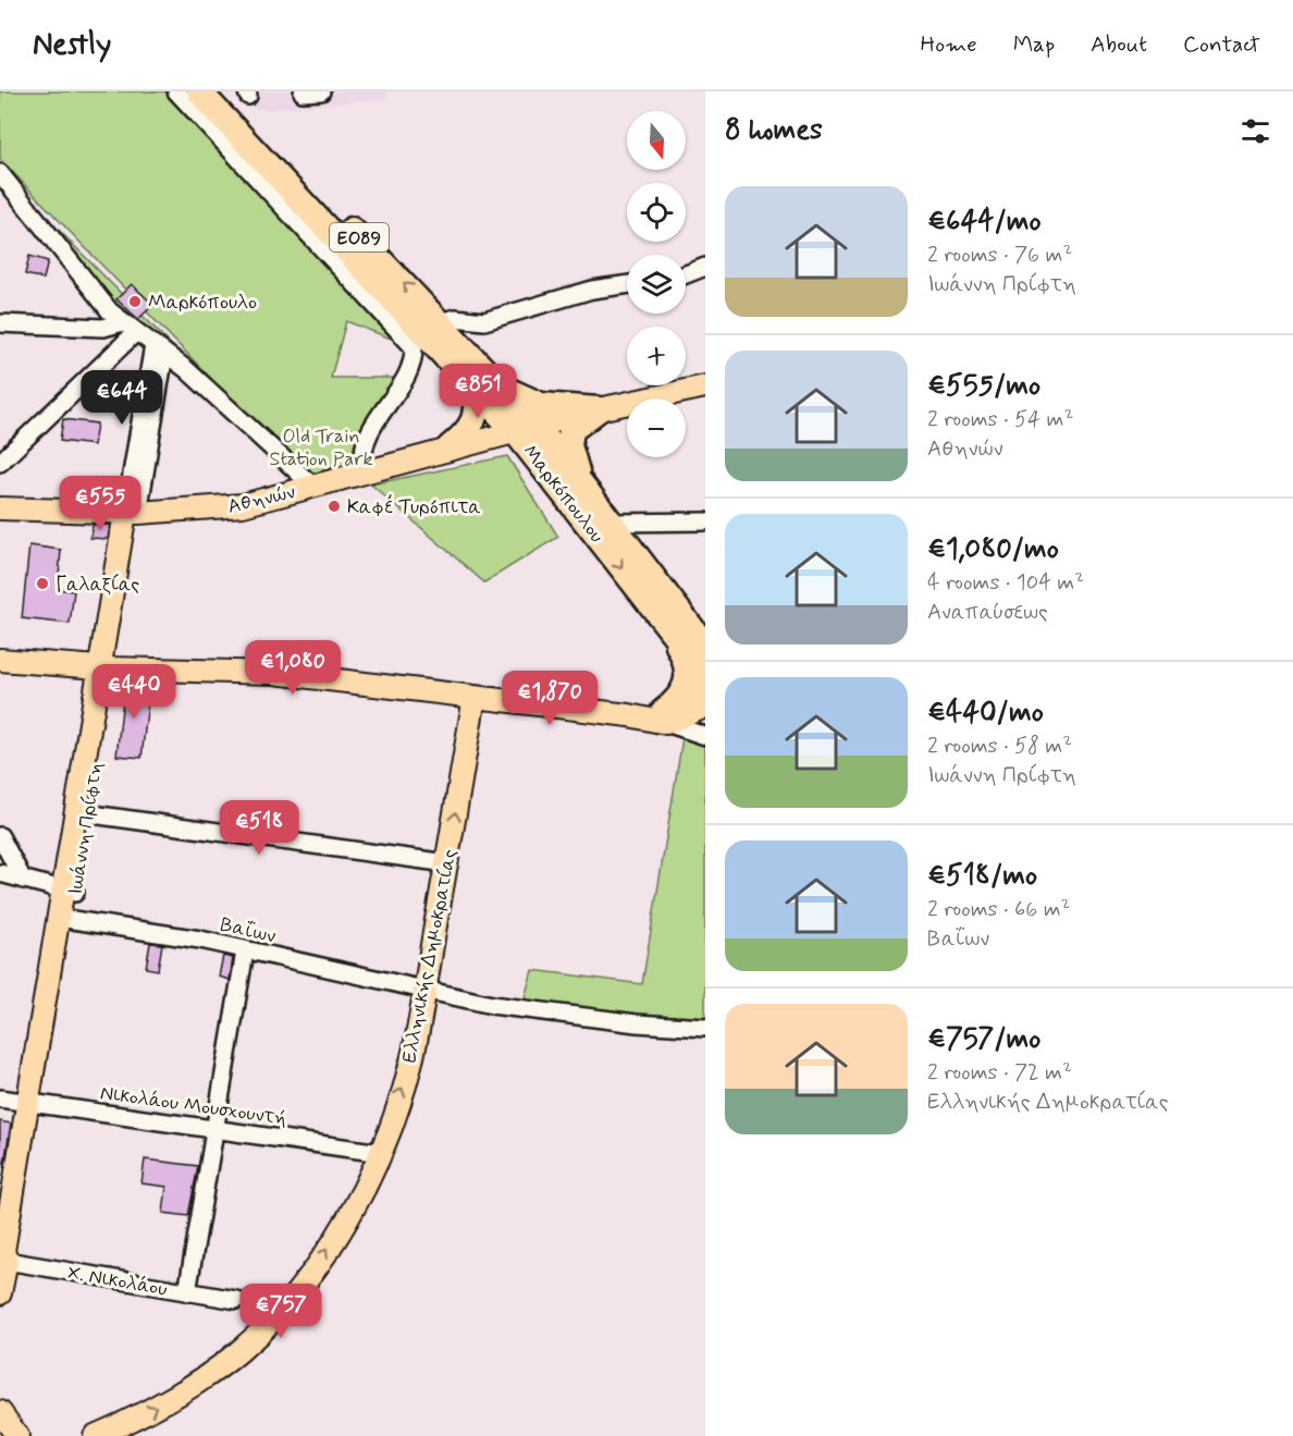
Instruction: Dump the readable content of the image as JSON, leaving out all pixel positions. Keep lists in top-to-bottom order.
{
  "streets": {
    "highway": ["ΕΟ89", "Μαρκόπουλου"],
    "main road": ["Αθηνών", "Ιωάννη Πρίφτη", "Ελληνικής Δημοκρατίας"],
    "street": ["Βαΐων", "Νικολάου Μουσχουντή", "Χ. Νικολάου"]
  },
  "crossings": [
    ["ΕΟ89", "Μαρκόπουλου"],
    ["ΕΟ89", "Αθηνών"],
    ["Μαρκόπουλου", "Αθηνών"],
    ["Αθηνών", "Ιωάννη Πρίφτη"],
    ["Ιωάννη Πρίφτη", "Βαΐων"],
    ["Ιωάννη Πρίφτη", "Νικολάου Μουσχουντή"],
    ["Ιωάννη Πρίφτη", "Χ. Νικολάου"],
    ["Βαΐων", "Ελληνικής Δημοκρατίας"],
    ["Ελληνικής Δημοκρατίας", "Νικολάου Μουσχουντή"]
  ],
  "one_way": ["Ελληνικής Δημοκρατίας"],
  "parks": ["Old Train Station Park"],
  "places": ["Μαρκόπουλο", "Καφέ Τυρóπιτα", "Γαλαξίας"],
  "north": "bottom",
  "page": {
    "header": "Nestly",
    "nav": [
      "Home",
      "Map",
      "About",
      "Contact"
    ],
    "heading": "8 homes",
    "map_buttons": ["+", "−"],
    "list": [
      {
        "name": "€644/mo",
        "note": "2 rooms · 76 m² · Ιωάννη Πρίφτη"
      },
      {
        "name": "€555/mo",
        "note": "2 rooms · 54 m² · Αθηνών"
      },
      {
        "name": "€1,080/mo",
        "note": "4 rooms · 104 m² · Αναπαύσεως"
      },
      {
        "name": "€440/mo",
        "note": "2 rooms · 58 m² · Ιωάννη Πρίφτη"
      },
      {
        "name": "€518/mo",
        "note": "2 rooms · 66 m² · Βαΐων"
      },
      {
        "name": "€757/mo",
        "note": "2 rooms · 72 m² · Ελληνικής Δημοκρατίας"
      }
    ],
    "price": [
      "€851",
      "€644",
      "€555",
      "€1,080",
      "€440",
      "€1,870",
      "€518",
      "€757"
    ]
  }
}
